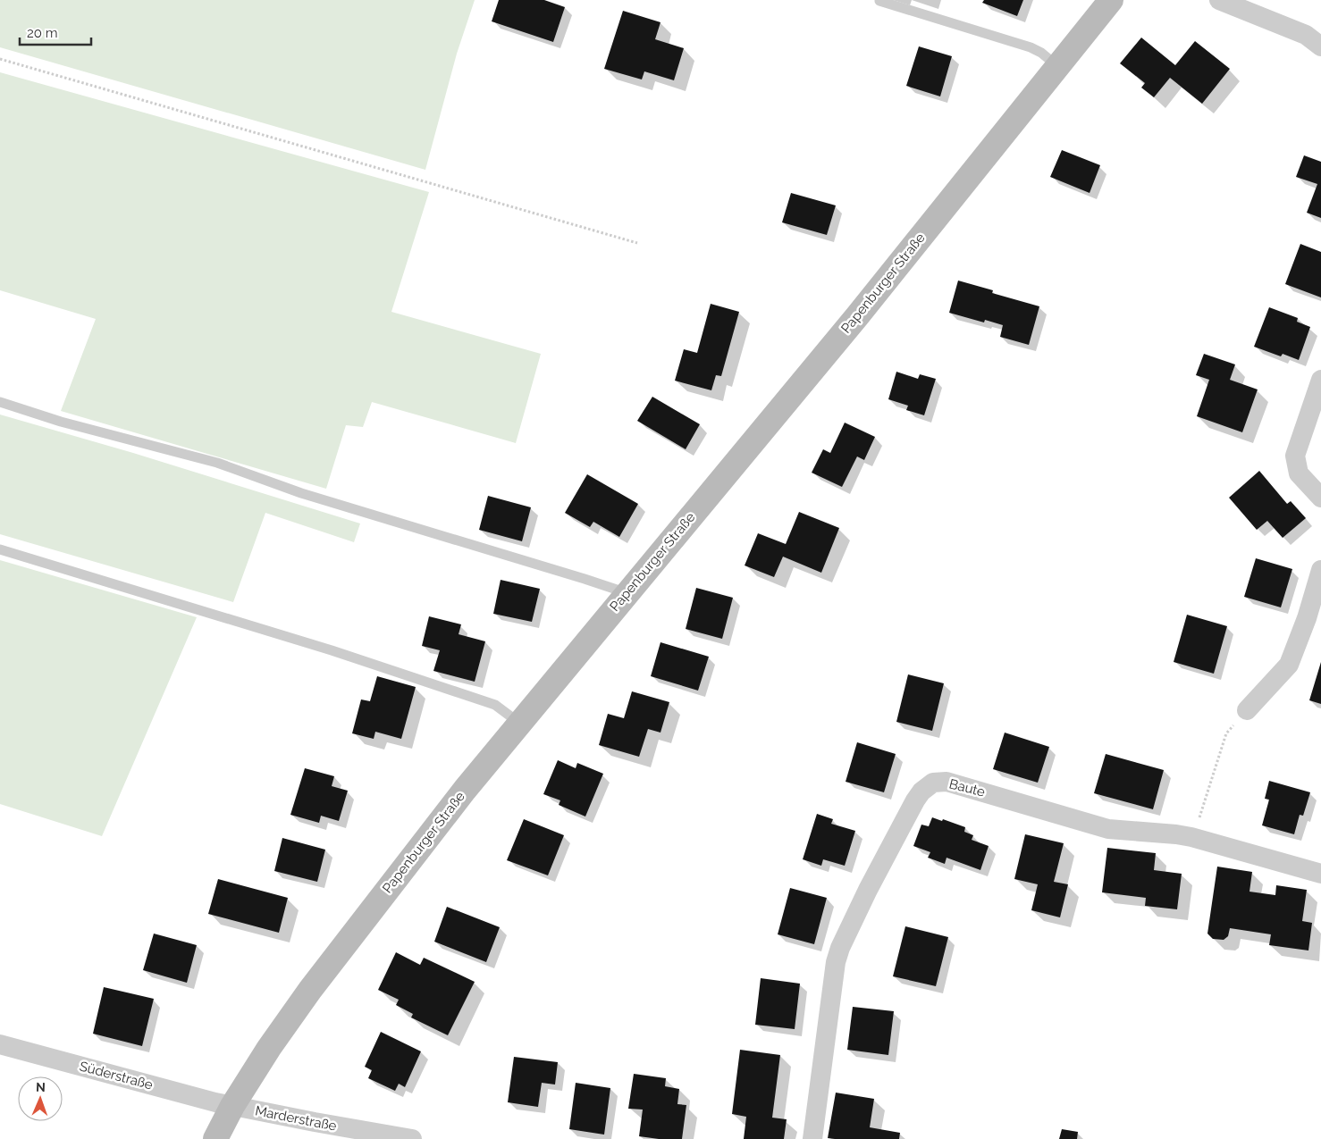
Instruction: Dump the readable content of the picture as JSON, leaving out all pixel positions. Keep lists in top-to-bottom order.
{
  "streets": {
    "street": [
      "Papenburger Straße",
      "Baute",
      "Süderstraße",
      "Marderstraße"
    ]
  },
  "crossings": [
    ["Papenburger Straße", "Süderstraße"],
    ["Papenburger Straße", "Marderstraße"],
    ["Süderstraße", "Marderstraße"]
  ],
  "scale_bar": "20 m",
  "north": "top"
}
